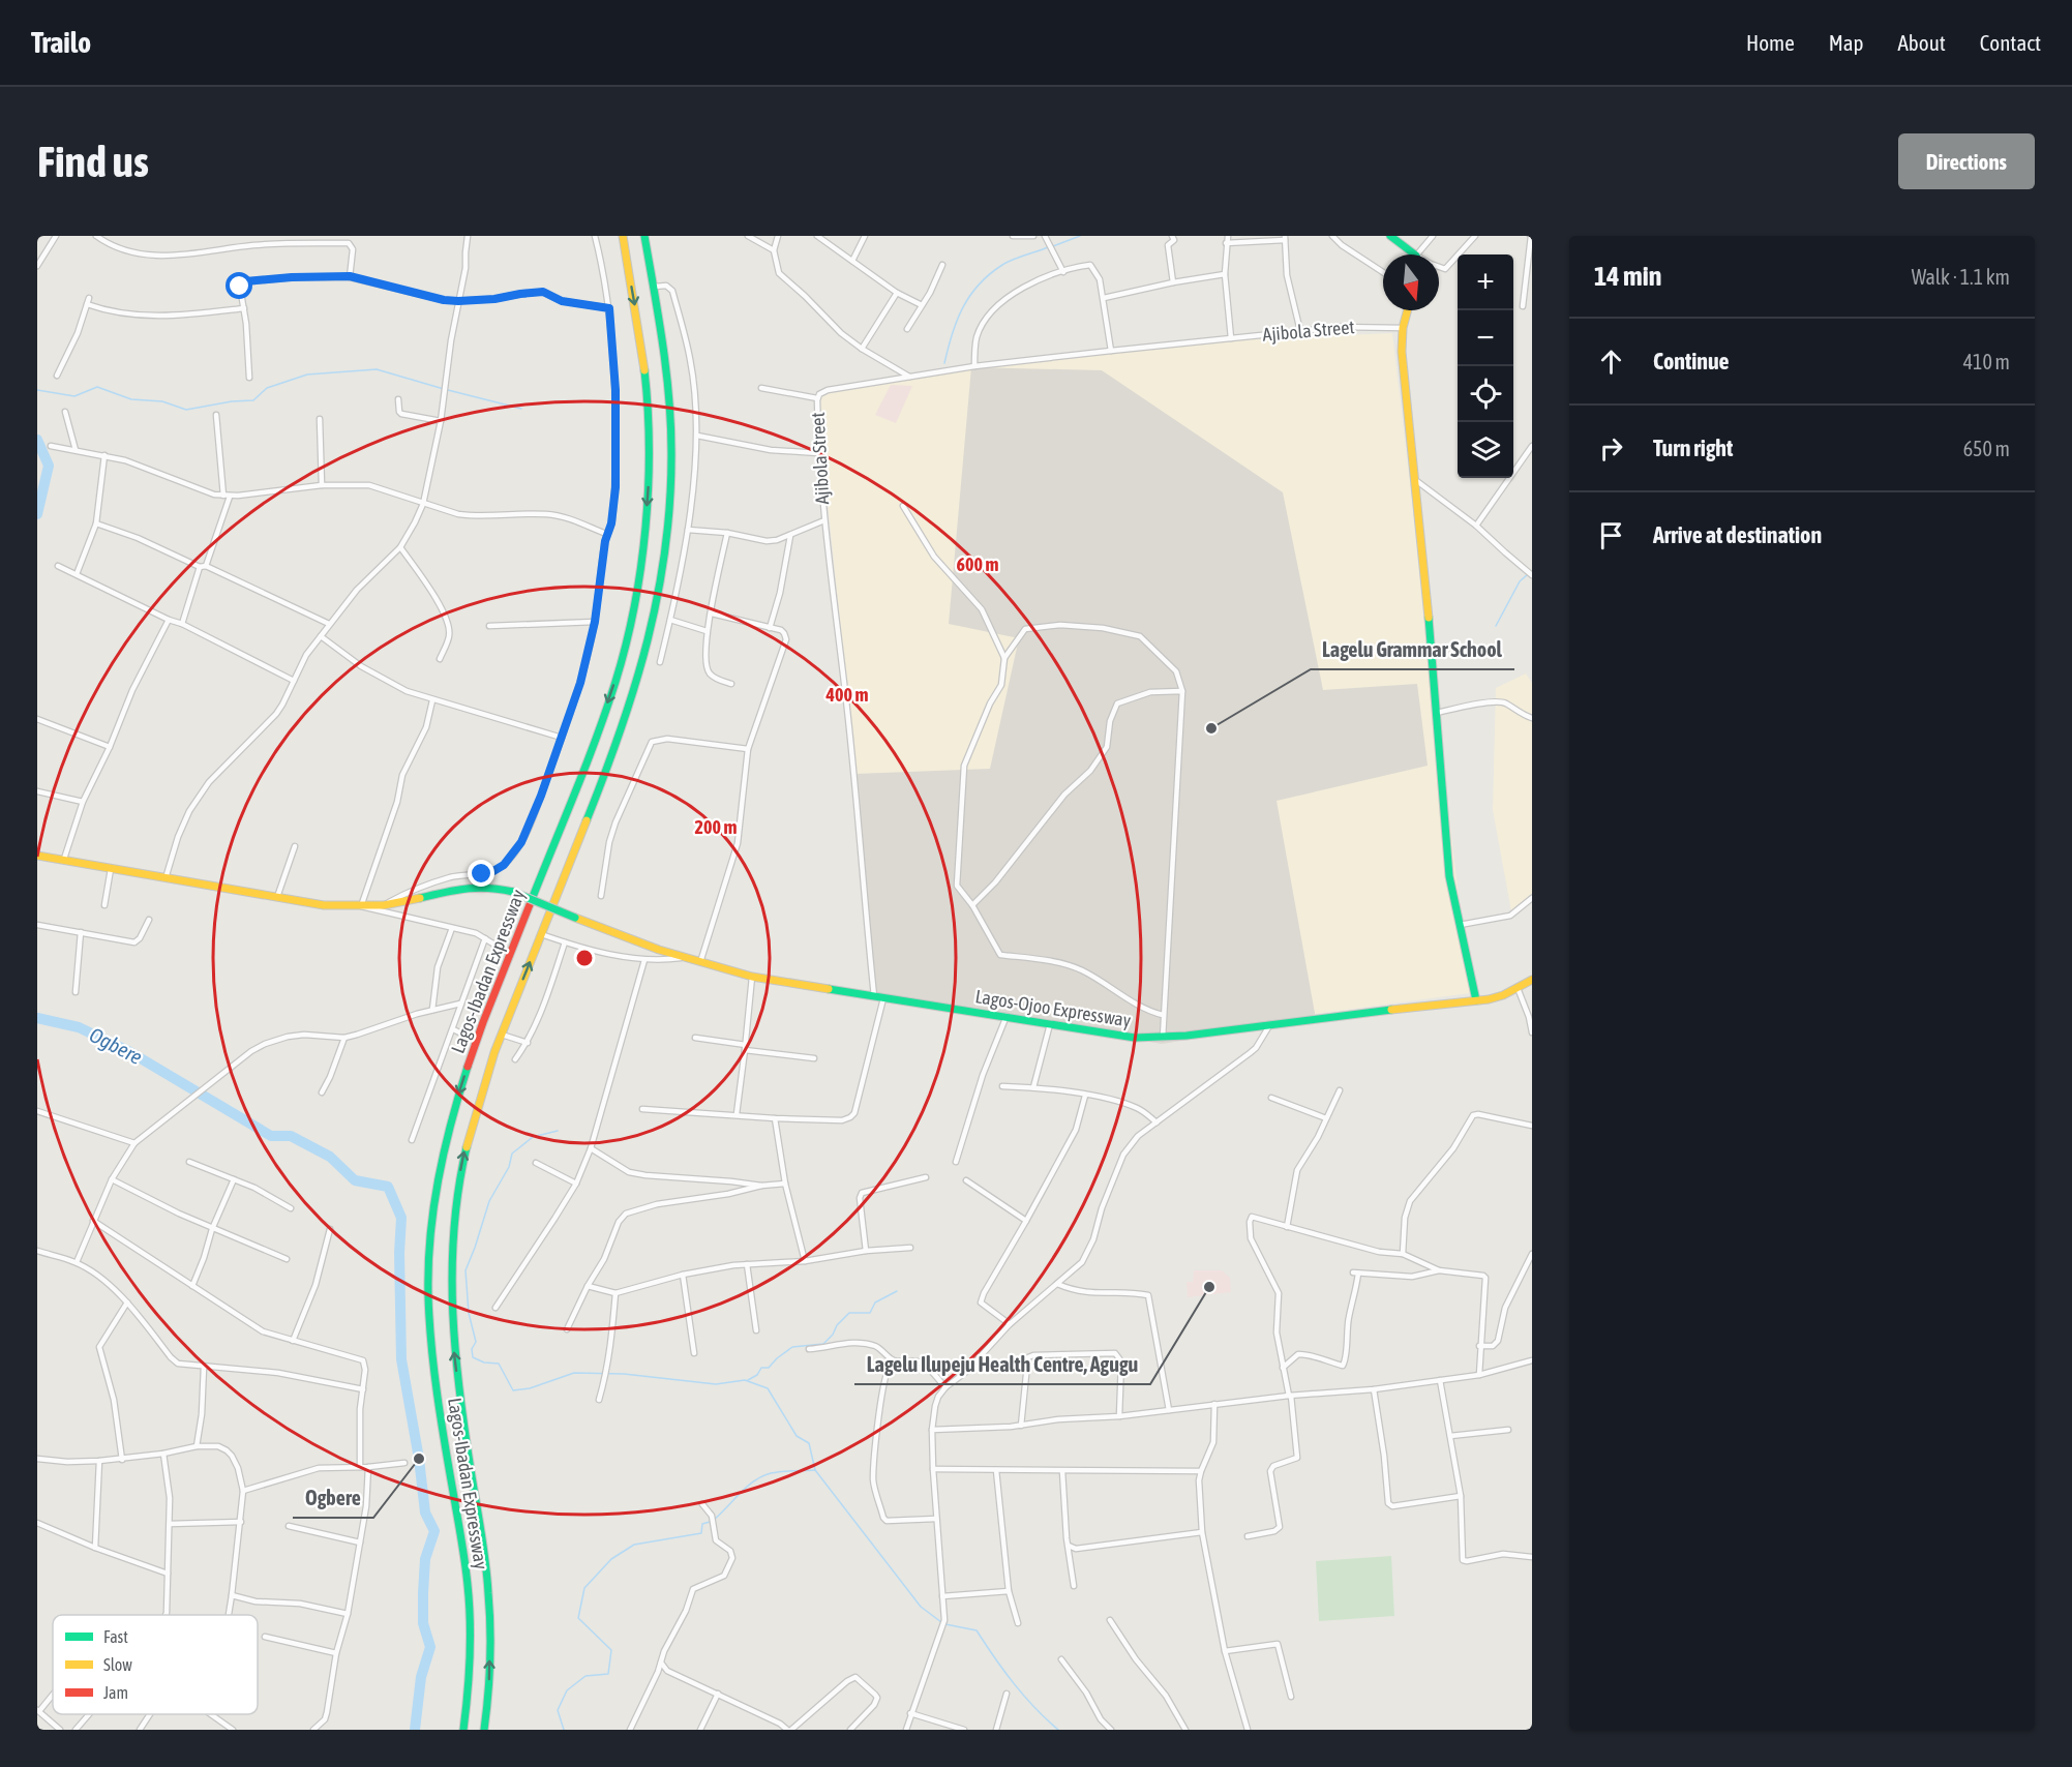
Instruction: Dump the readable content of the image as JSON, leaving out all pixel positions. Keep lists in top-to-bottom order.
{
  "streets": {
    "main road": ["Lagos-Ibadan Expressway", "Lagos-Ojoo Expressway"],
    "street": ["Ajibola Street"]
  },
  "crossings": [
    ["Ajibola Street", "Lagos-Ojoo Expressway"]
  ],
  "water": ["Ogbere"],
  "places": ["Lagelu Grammar School", "Lagelu Ilupeju Health Centre, Agugu", "Ogbere"],
  "legend": ["Fast", "Slow", "Jam"],
  "north": "bottom",
  "page": {
    "header": "Trailo",
    "nav": [
      "Home",
      "Map",
      "About",
      "Contact"
    ],
    "buttons": "Directions",
    "title": "Find us",
    "heading": ["14 min", "Walk · 1.1 km"],
    "map_buttons": ["+", "−"],
    "list": [
      ["Continue", "410 m"],
      ["Turn right", "650 m"],
      "Arrive at destination"
    ]
  },
  "rings": ["600 m", "400 m", "200 m"]
}
